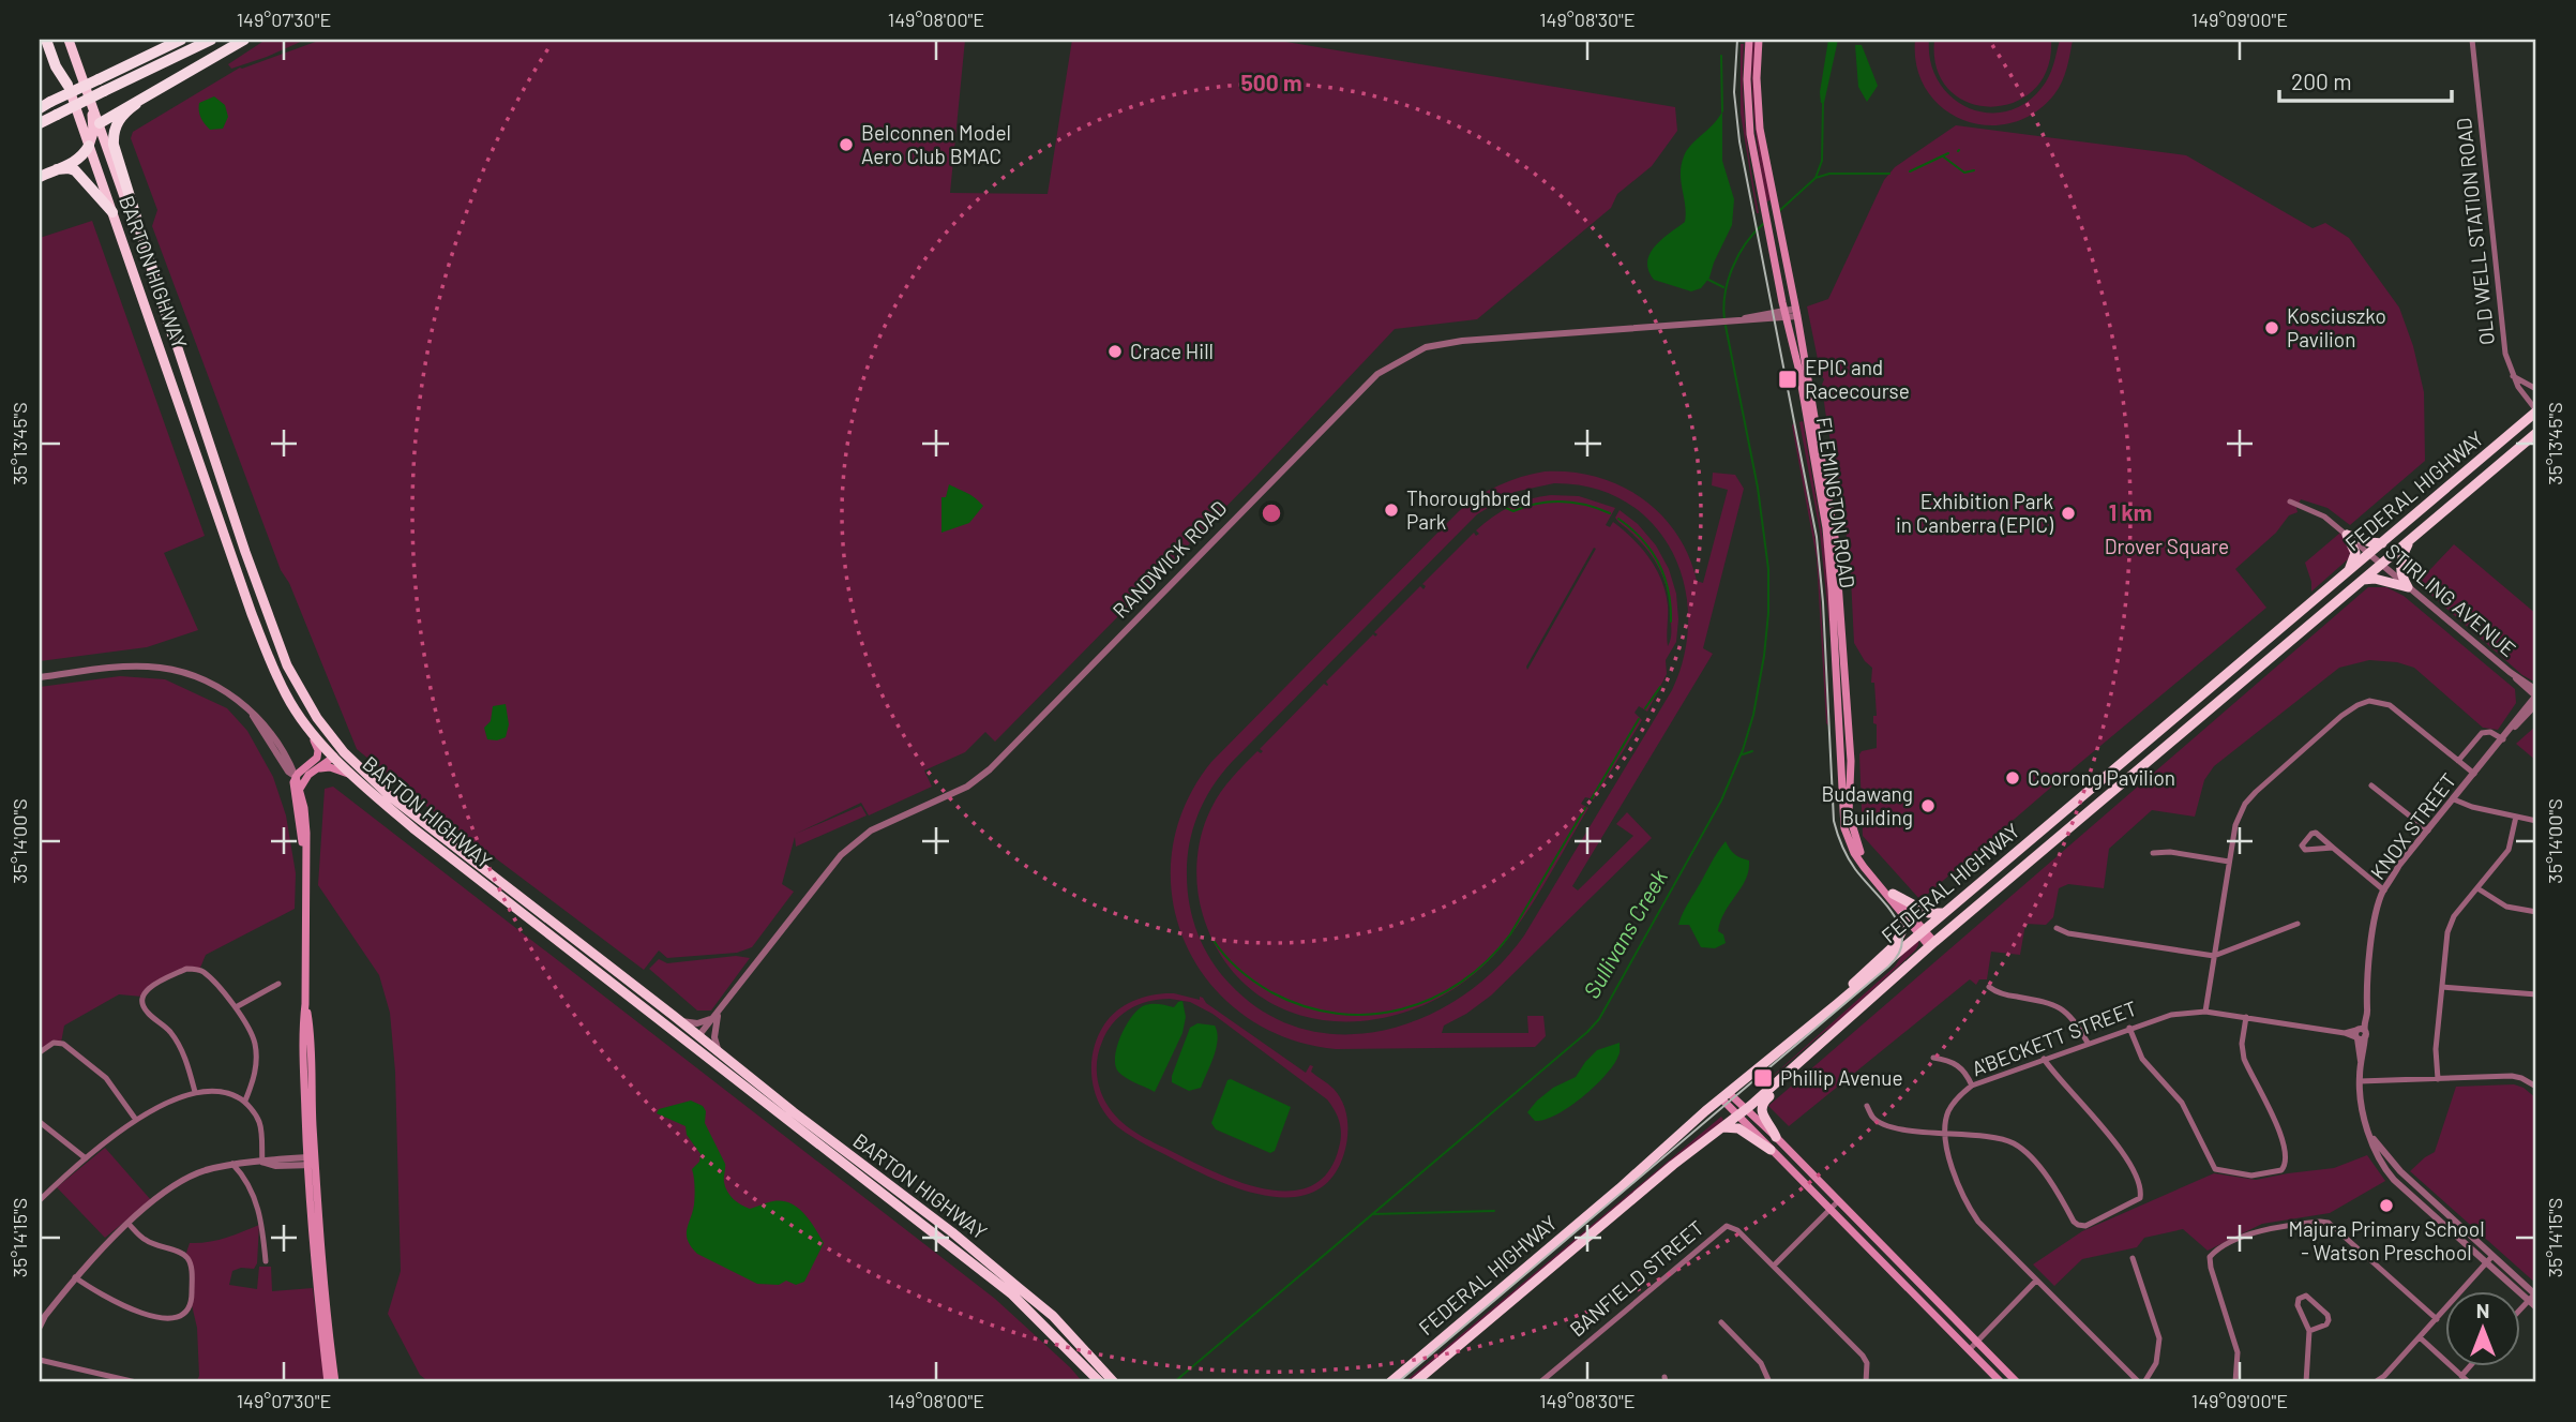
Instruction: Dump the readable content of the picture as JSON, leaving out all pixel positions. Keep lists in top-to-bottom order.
{
  "streets": {
    "highway": ["BARTON HIGHWAY", "FEDERAL HIGHWAY"],
    "main road": ["FLEMINGTON ROAD"],
    "street": [
      "OLD WELL STATION ROAD",
      "RANDWICK ROAD",
      "STIRLING AVENUE",
      "KNOX STREET",
      "A'BECKETT STREET",
      "BANFIELD STREET"
    ]
  },
  "crossings": [
    ["OLD WELL STATION ROAD", "FEDERAL HIGHWAY"],
    ["BARTON HIGHWAY", "RANDWICK ROAD"],
    ["FEDERAL HIGHWAY", "FLEMINGTON ROAD"],
    ["FEDERAL HIGHWAY", "STIRLING AVENUE"],
    ["FLEMINGTON ROAD", "RANDWICK ROAD"],
    ["STIRLING AVENUE", "KNOX STREET"],
    ["KNOX STREET", "A'BECKETT STREET"]
  ],
  "water": ["Sullivans Creek"],
  "parks": ["Drover Square"],
  "places": {
    "other": [
      "Belconnen Model Aero Club BMAC",
      "Kosciuszko Pavilion",
      "Crace Hill",
      "Thoroughbred Park",
      "Exhibition Park in Canberra (EPIC)",
      "Coorong Pavilion",
      "Budawang Building",
      "Majura Primary School - Watson Preschool"
    ],
    "transit": ["EPIC and Racecourse", "Phillip Avenue"]
  },
  "scale_bar": "200 m",
  "north": "top",
  "coordinates": [
    "149°07'30\"E",
    "149°08'00\"E",
    "149°08'30\"E",
    "149°09'00\"E",
    "35°13'45\"S",
    "35°14'00\"S",
    "35°14'15\"S"
  ],
  "rings": ["500 m", "1 km"]
}
